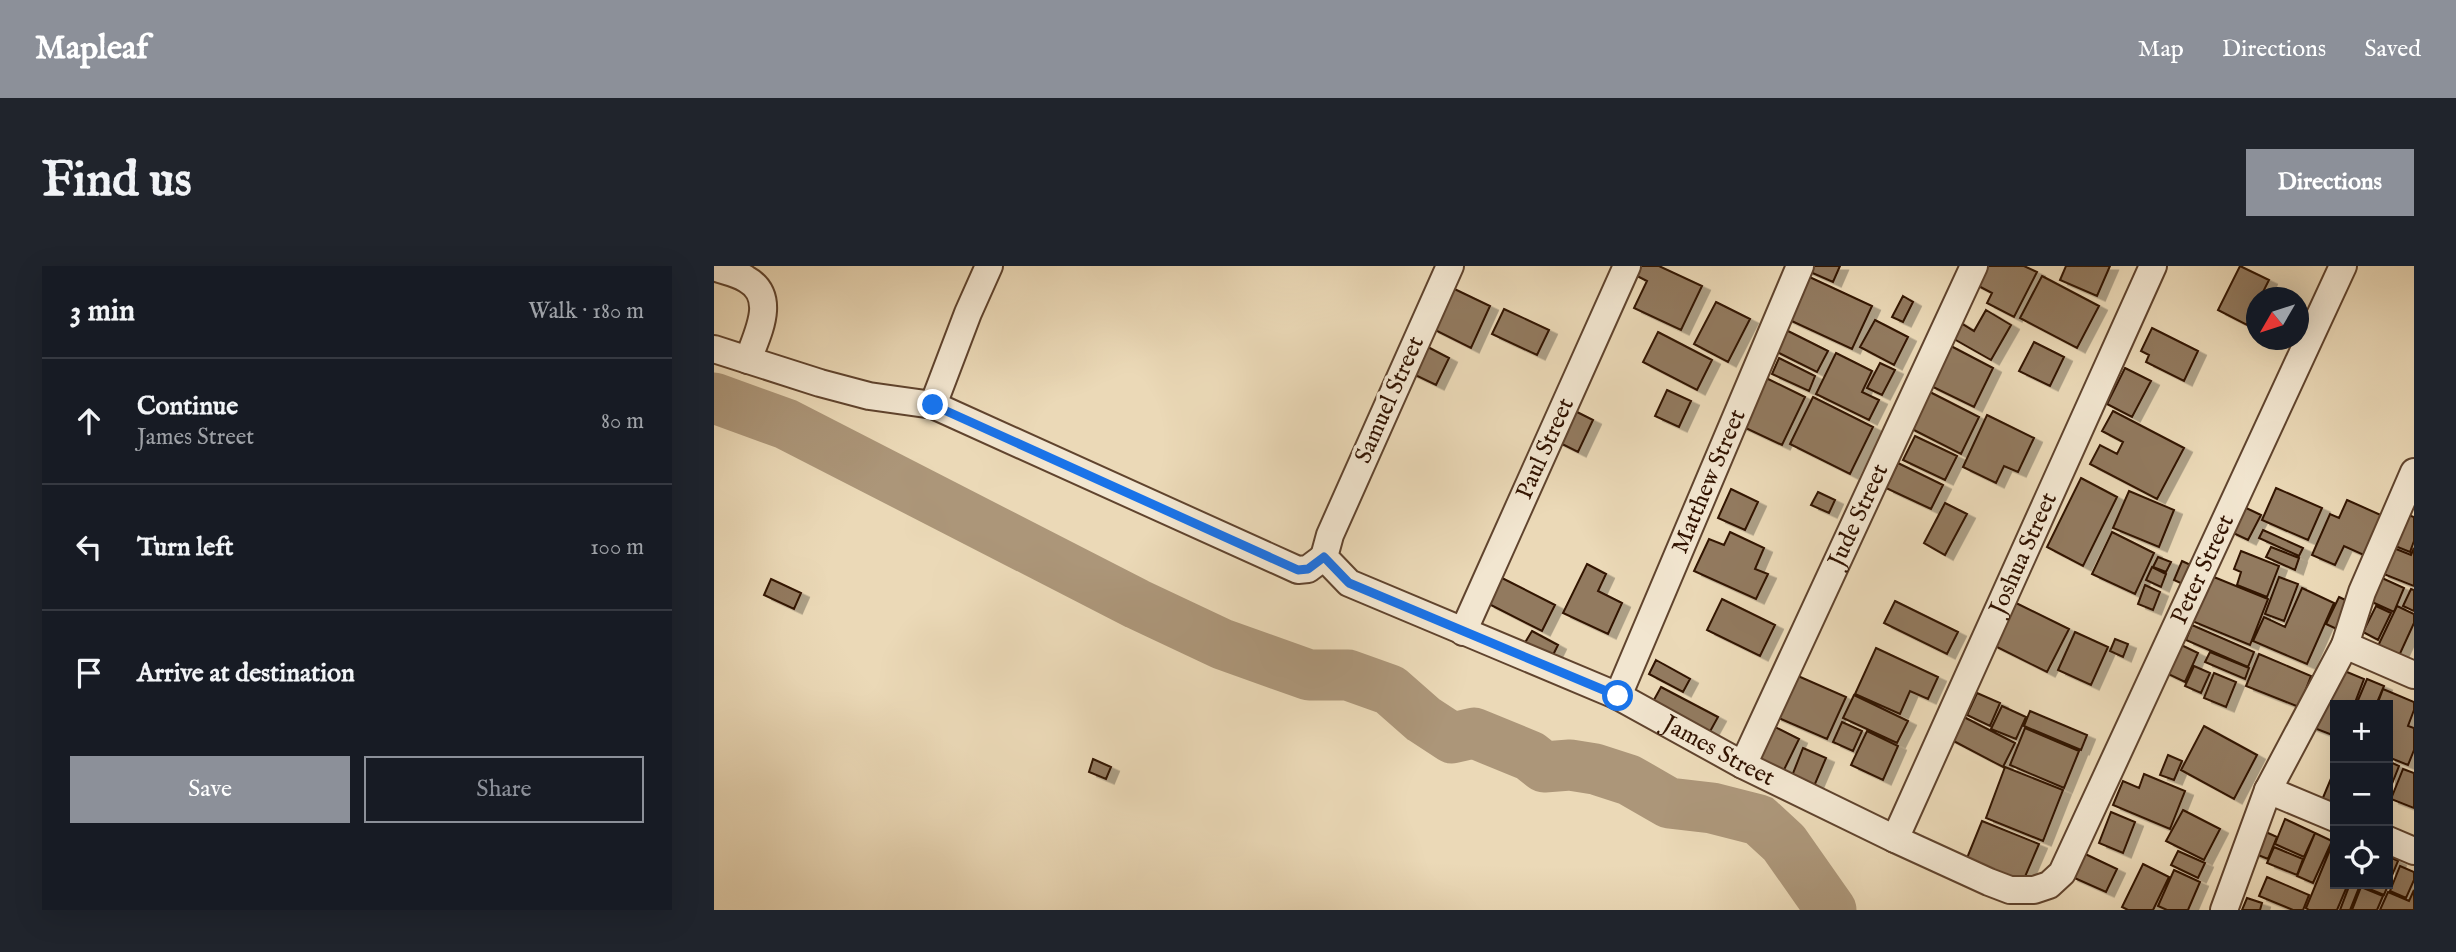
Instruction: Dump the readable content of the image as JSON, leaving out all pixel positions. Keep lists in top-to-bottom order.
{
  "streets": {
    "street": [
      "Samuel Street",
      "Paul Street",
      "Matthew Street",
      "Jude Street",
      "Joshua Street",
      "Peter Street",
      "James Street"
    ]
  },
  "crossings": [
    ["Samuel Street", "James Street"],
    ["Paul Street", "James Street"],
    ["Matthew Street", "James Street"],
    ["Jude Street", "James Street"],
    ["Joshua Street", "James Street"],
    ["Peter Street", "James Street"]
  ],
  "north": "bottom left",
  "page": {
    "header": "Mapleaf",
    "nav": ["Map", "Directions", "Saved"],
    "buttons": [
      "Directions",
      ["Save", "Share"]
    ],
    "title": "Find us",
    "heading": ["3 min", "Walk · 180 m"],
    "list": [
      ["Continue", "James Street", "80 m"],
      ["Turn left", "100 m"],
      "Arrive at destination"
    ],
    "map_buttons": ["+", "−"]
  }
}
